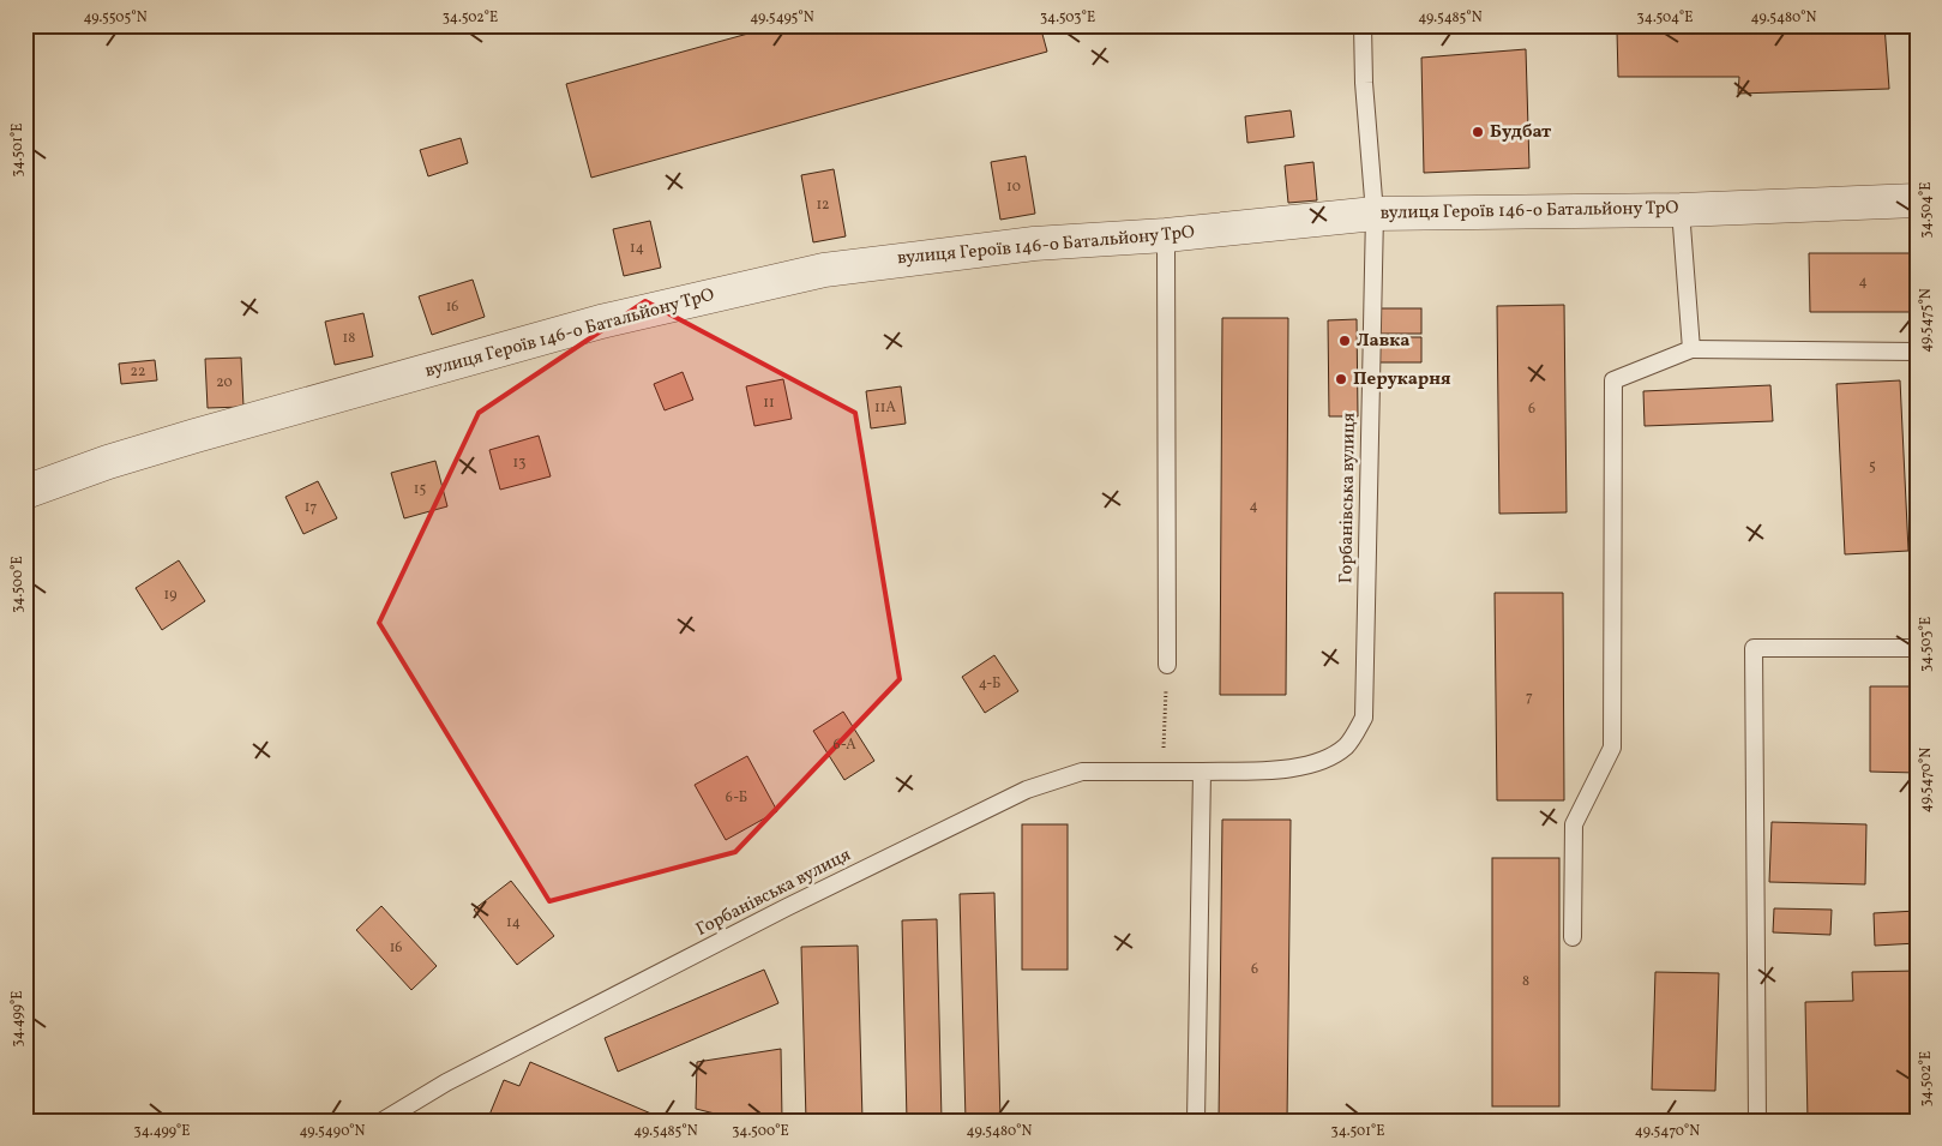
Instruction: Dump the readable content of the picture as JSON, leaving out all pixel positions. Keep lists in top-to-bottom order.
{
  "streets": {
    "street": ["вулиця Героїв 146-о Батальйону ТрО"],
    "lane": ["Горбанівська вулиця"]
  },
  "crossings": [
    ["вулиця Героїв 146-о Батальйону ТрО", "Горбанівська вулиця"]
  ],
  "places": ["Будбат", "Лавка", "Перукарня"],
  "house_numbers": [
    "10",
    "12",
    "14",
    "4",
    "16",
    "18",
    "22",
    "20",
    "11",
    "11А",
    "6",
    "13",
    "5",
    "15",
    "4",
    "17",
    "19",
    "4-Б",
    "7",
    "6-А",
    "6-Б",
    "14",
    "16",
    "6",
    "8"
  ],
  "coordinates": [
    "49.5505°N",
    "34.502°E",
    "49.5495°N",
    "34.503°E",
    "49.5485°N",
    "34.504°E",
    "49.5480°N",
    "34.501°E",
    "49.5475°N",
    "34.500°E",
    "49.5470°N",
    "34.499°E",
    "49.5490°N"
  ]
}
